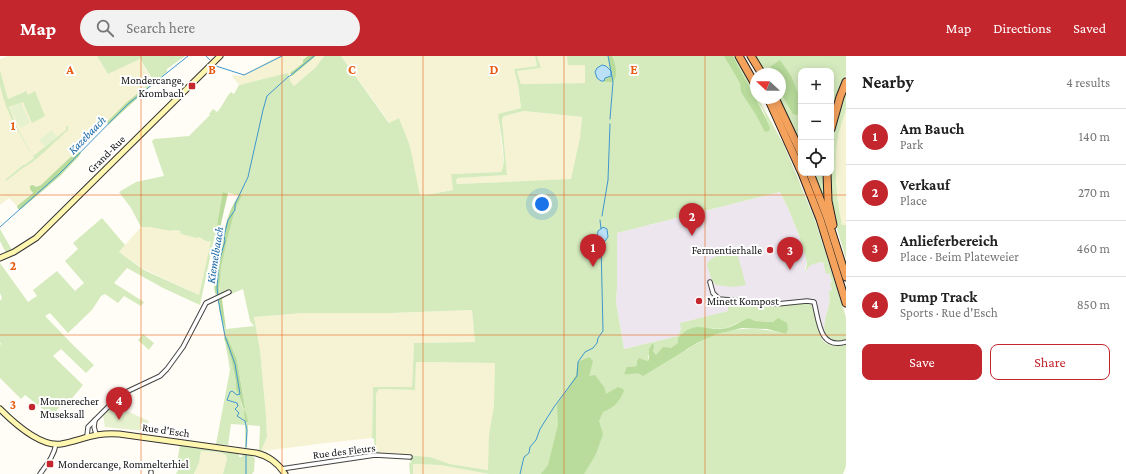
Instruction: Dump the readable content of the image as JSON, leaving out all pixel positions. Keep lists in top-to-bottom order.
{
  "streets": {
    "main road": ["Grand-Rue", "Rue d'Esch"],
    "street": ["Rue des Fleurs"]
  },
  "crossings": [
    ["Rue d'Esch", "Rue des Fleurs"]
  ],
  "water": ["Kazebaach", "Kiemelbaach"],
  "places": {
    "transit": ["Mondercange, Krombach", "Mondercange, Rommelterhiel"],
    "other": ["Fermentierhalle", "Minett Kompost", "Monnerecher Museksall"]
  },
  "north": "left",
  "page": {
    "header": "Map",
    "search": "Search here",
    "nav": ["Map", "Directions", "Saved"],
    "heading": ["Nearby", "4 results"],
    "map_buttons": ["+", "−"],
    "list": [
      {
        "mark": "1",
        "name": "Am Bauch",
        "note": "Park",
        "value": "140 m"
      },
      {
        "mark": "2",
        "name": "Verkauf",
        "note": "Place",
        "value": "270 m"
      },
      {
        "mark": "3",
        "name": "Anlieferbereich",
        "note": "Place · Beim Plateweier",
        "value": "460 m"
      },
      {
        "mark": "4",
        "name": "Pump Track",
        "note": "Sports · Rue d'Esch",
        "value": "850 m"
      }
    ],
    "pins": [
      "2",
      "1",
      "3",
      "4"
    ],
    "buttons": ["Save", "Share"]
  },
  "grid": {
    "columns": [
      "A",
      "B",
      "C",
      "D",
      "E"
    ],
    "rows": ["1", "2", "3"]
  }
}
